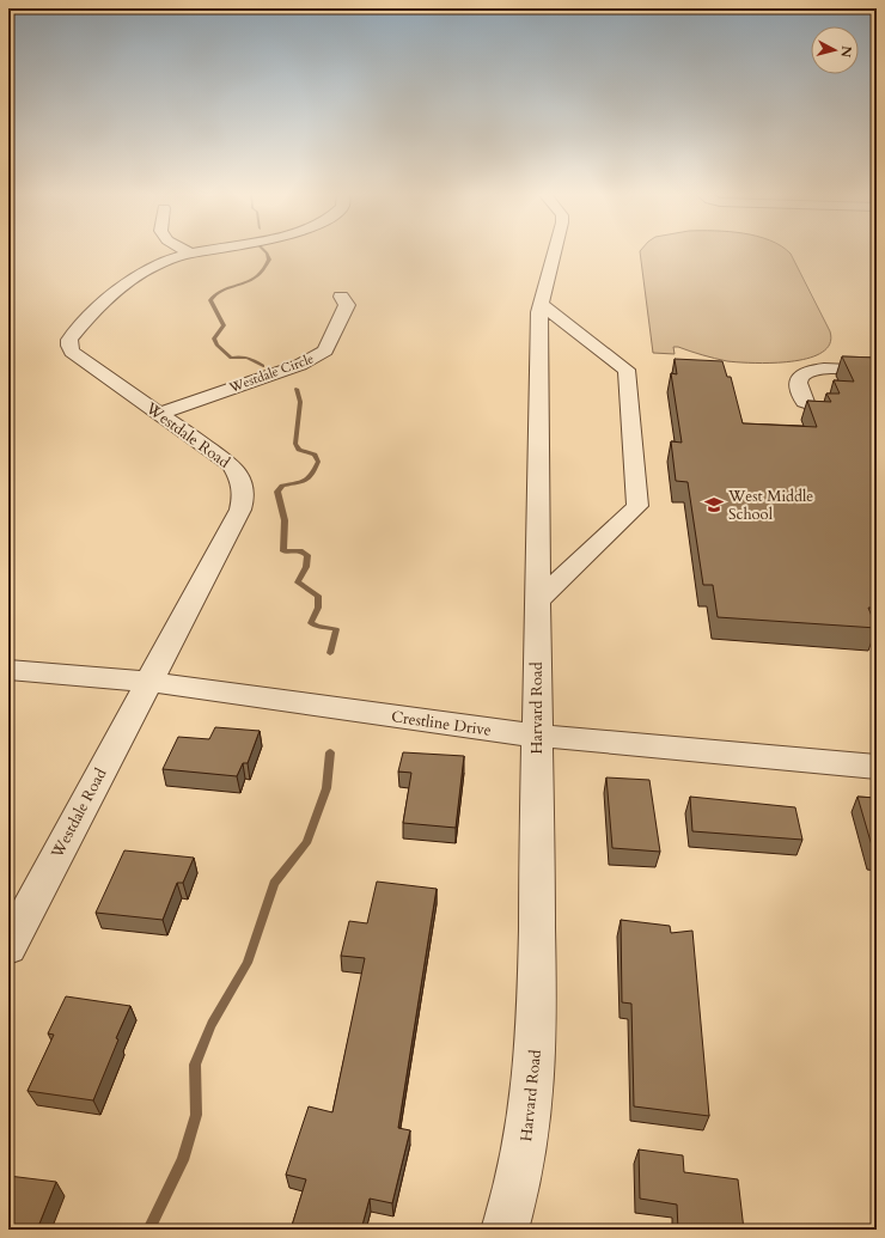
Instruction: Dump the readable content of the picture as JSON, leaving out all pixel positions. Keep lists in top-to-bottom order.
{
  "streets": {
    "street": [
      "Westdale Circle",
      "Westdale Road",
      "Harvard Road",
      "Crestline Drive"
    ]
  },
  "crossings": [
    ["Westdale Circle", "Westdale Road"],
    ["Westdale Road", "Crestline Drive"],
    ["Harvard Road", "Crestline Drive"]
  ],
  "places": {
    "school or university": ["West Middle School"]
  },
  "north": "right"
}
